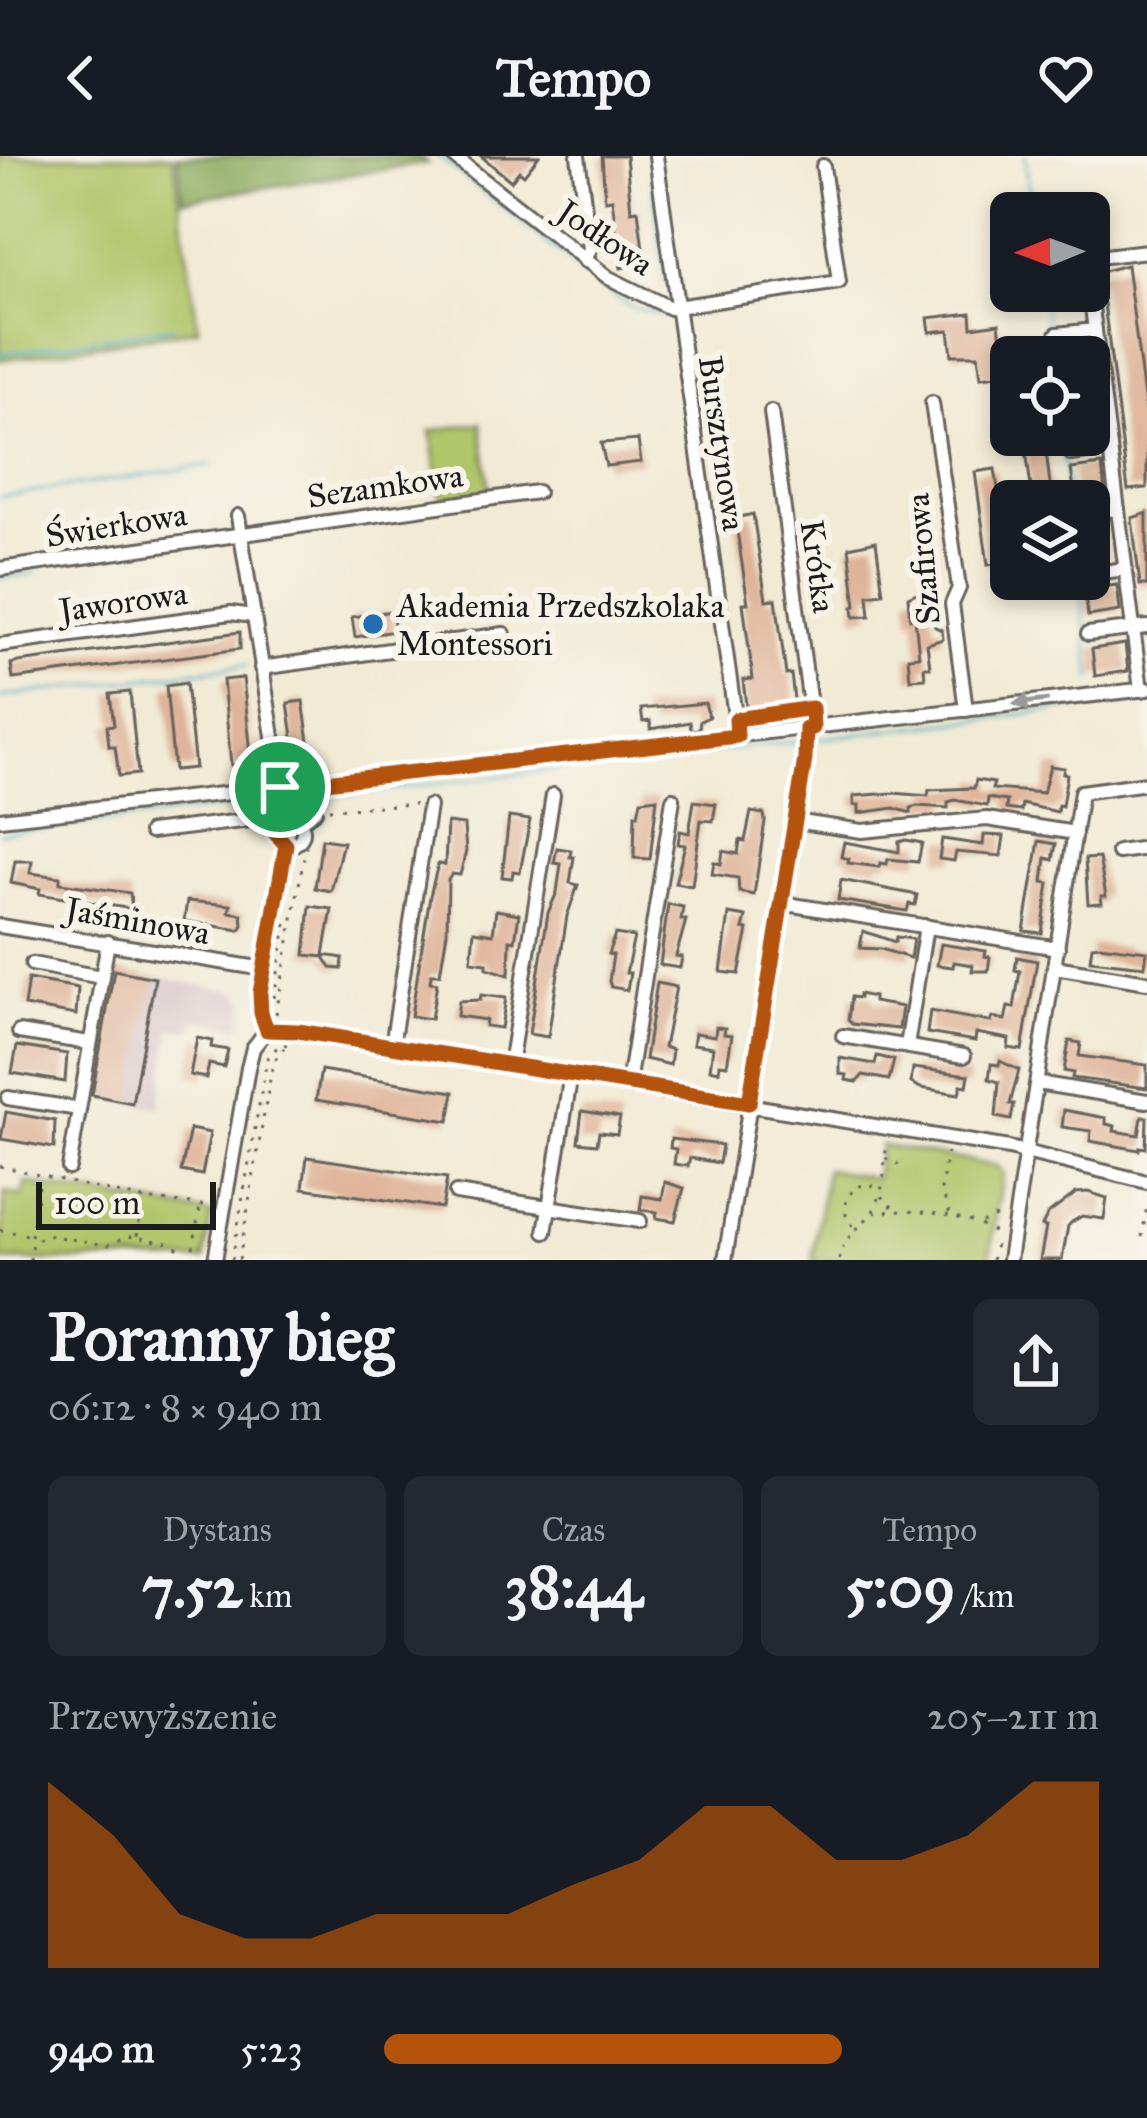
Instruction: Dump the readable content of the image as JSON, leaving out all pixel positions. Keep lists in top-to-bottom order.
{
  "streets": {
    "street": [
      "Jodłowa",
      "Bursztynowa",
      "Sezamkowa",
      "Świerkowa",
      "Szafirowa",
      "Krótka",
      "Jaworowa",
      "Jaśminowa"
    ]
  },
  "crossings": [
    ["Jodłowa", "Bursztynowa"],
    ["Sezamkowa", "Świerkowa"]
  ],
  "places": ["Akademia Przedszkolaka Montessori"],
  "scale_bar": "100 m",
  "north": "left",
  "page": {
    "header": "Tempo",
    "scale": "100 m",
    "heading": ["Poranny bieg", "06:12 · 8 × 940 m"],
    "stats": [
      ["Dystans", "7.52 km"],
      ["Czas", "38:44"],
      ["Tempo", "5:09 /km"]
    ],
    "chart": ["Przewyższenie", "205–211 m"],
    "list": [
      {
        "name": "940 m",
        "note": "5:23"
      }
    ]
  }
}
